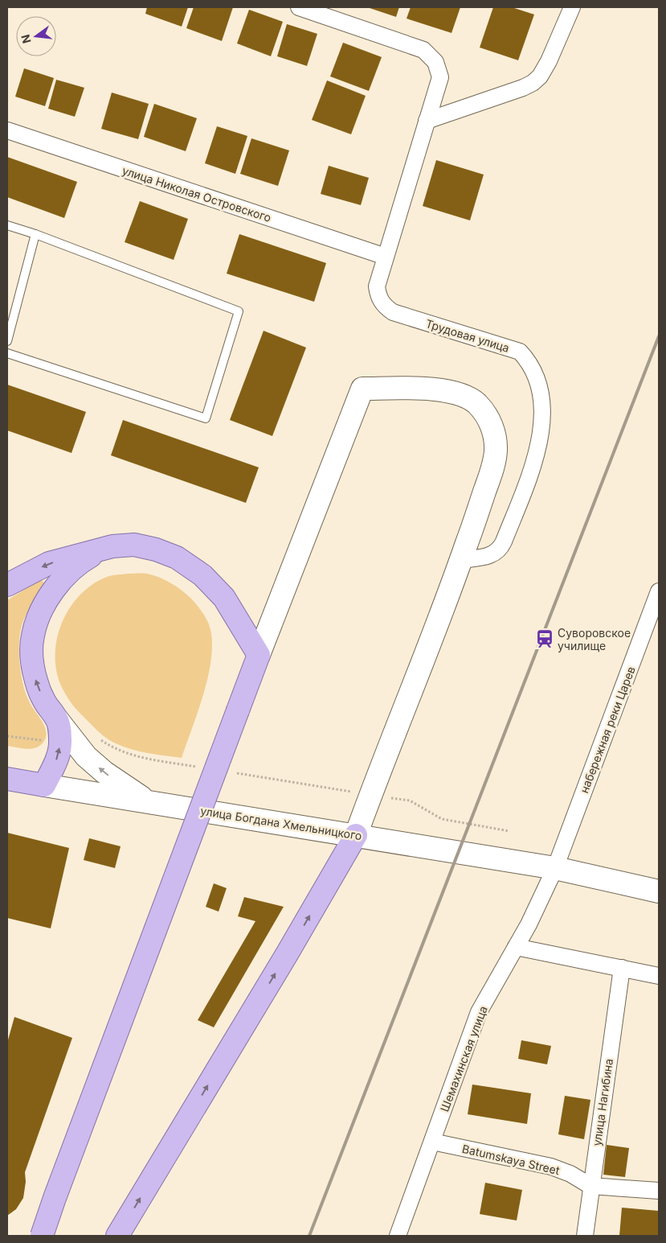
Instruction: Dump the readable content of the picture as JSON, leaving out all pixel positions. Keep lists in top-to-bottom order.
{
  "streets": {
    "main road": ["улица Богдана Хмельницкого"],
    "street": [
      "улица Николая Островского",
      "Трудовая улица",
      "набережная реки Царев",
      "Шемахинская улица",
      "улица Нагибина",
      "Batumskaya Street"
    ]
  },
  "crossings": [
    ["улица Николая Островского", "Трудовая улица"],
    ["набережная реки Царев", "улица Богдана Хмельницкого"],
    ["набережная реки Царев", "Шемахинская улица"],
    ["улица Богдана Хмельницкого", "Шемахинская улица"],
    ["Шемахинская улица", "Batumskaya Street"],
    ["улица Нагибина", "Batumskaya Street"]
  ],
  "places": {
    "station": ["Суворовское училище"]
  },
  "north": "left"
}
